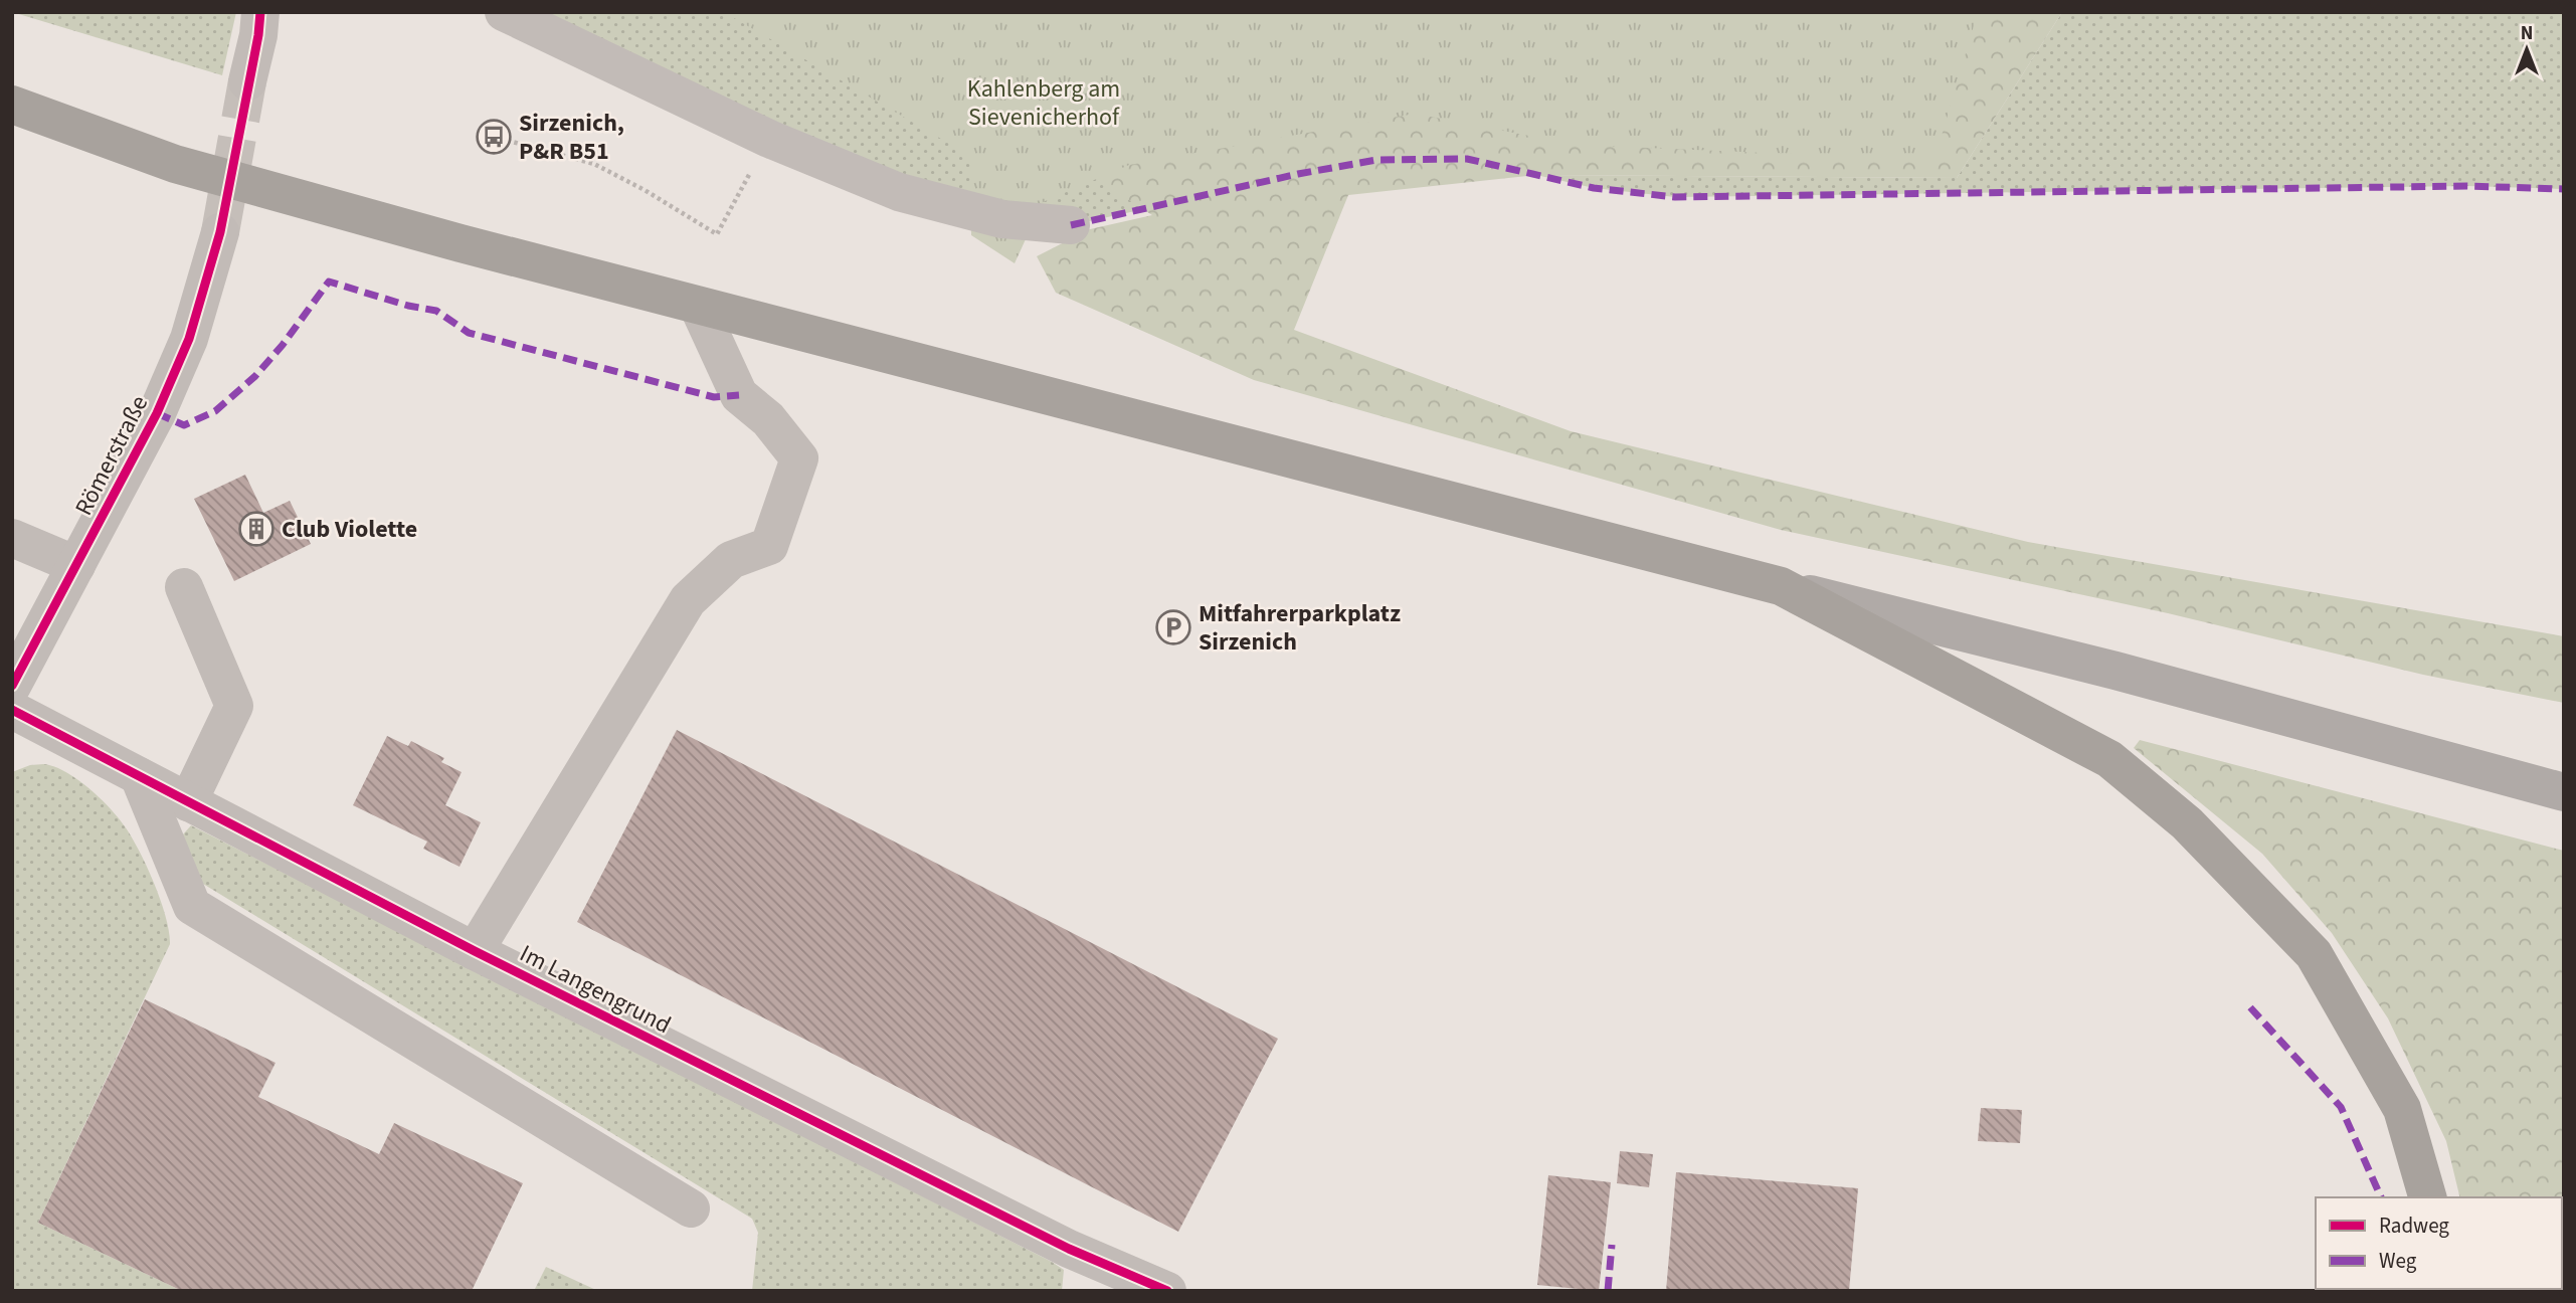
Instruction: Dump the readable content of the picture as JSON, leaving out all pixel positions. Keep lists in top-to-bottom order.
{
  "streets": {
    "street": ["Römerstraße", "Im Langengrund"]
  },
  "parks": ["Kahlenberg am Sievenicherhof"],
  "places": {
    "bus stop": ["Sirzenich, P&R B51"],
    "building": ["Club Violette"],
    "parking": ["Mitfahrerparkplatz Sirzenich"]
  },
  "legend": ["Radweg", "Weg"],
  "north": "top"
}
